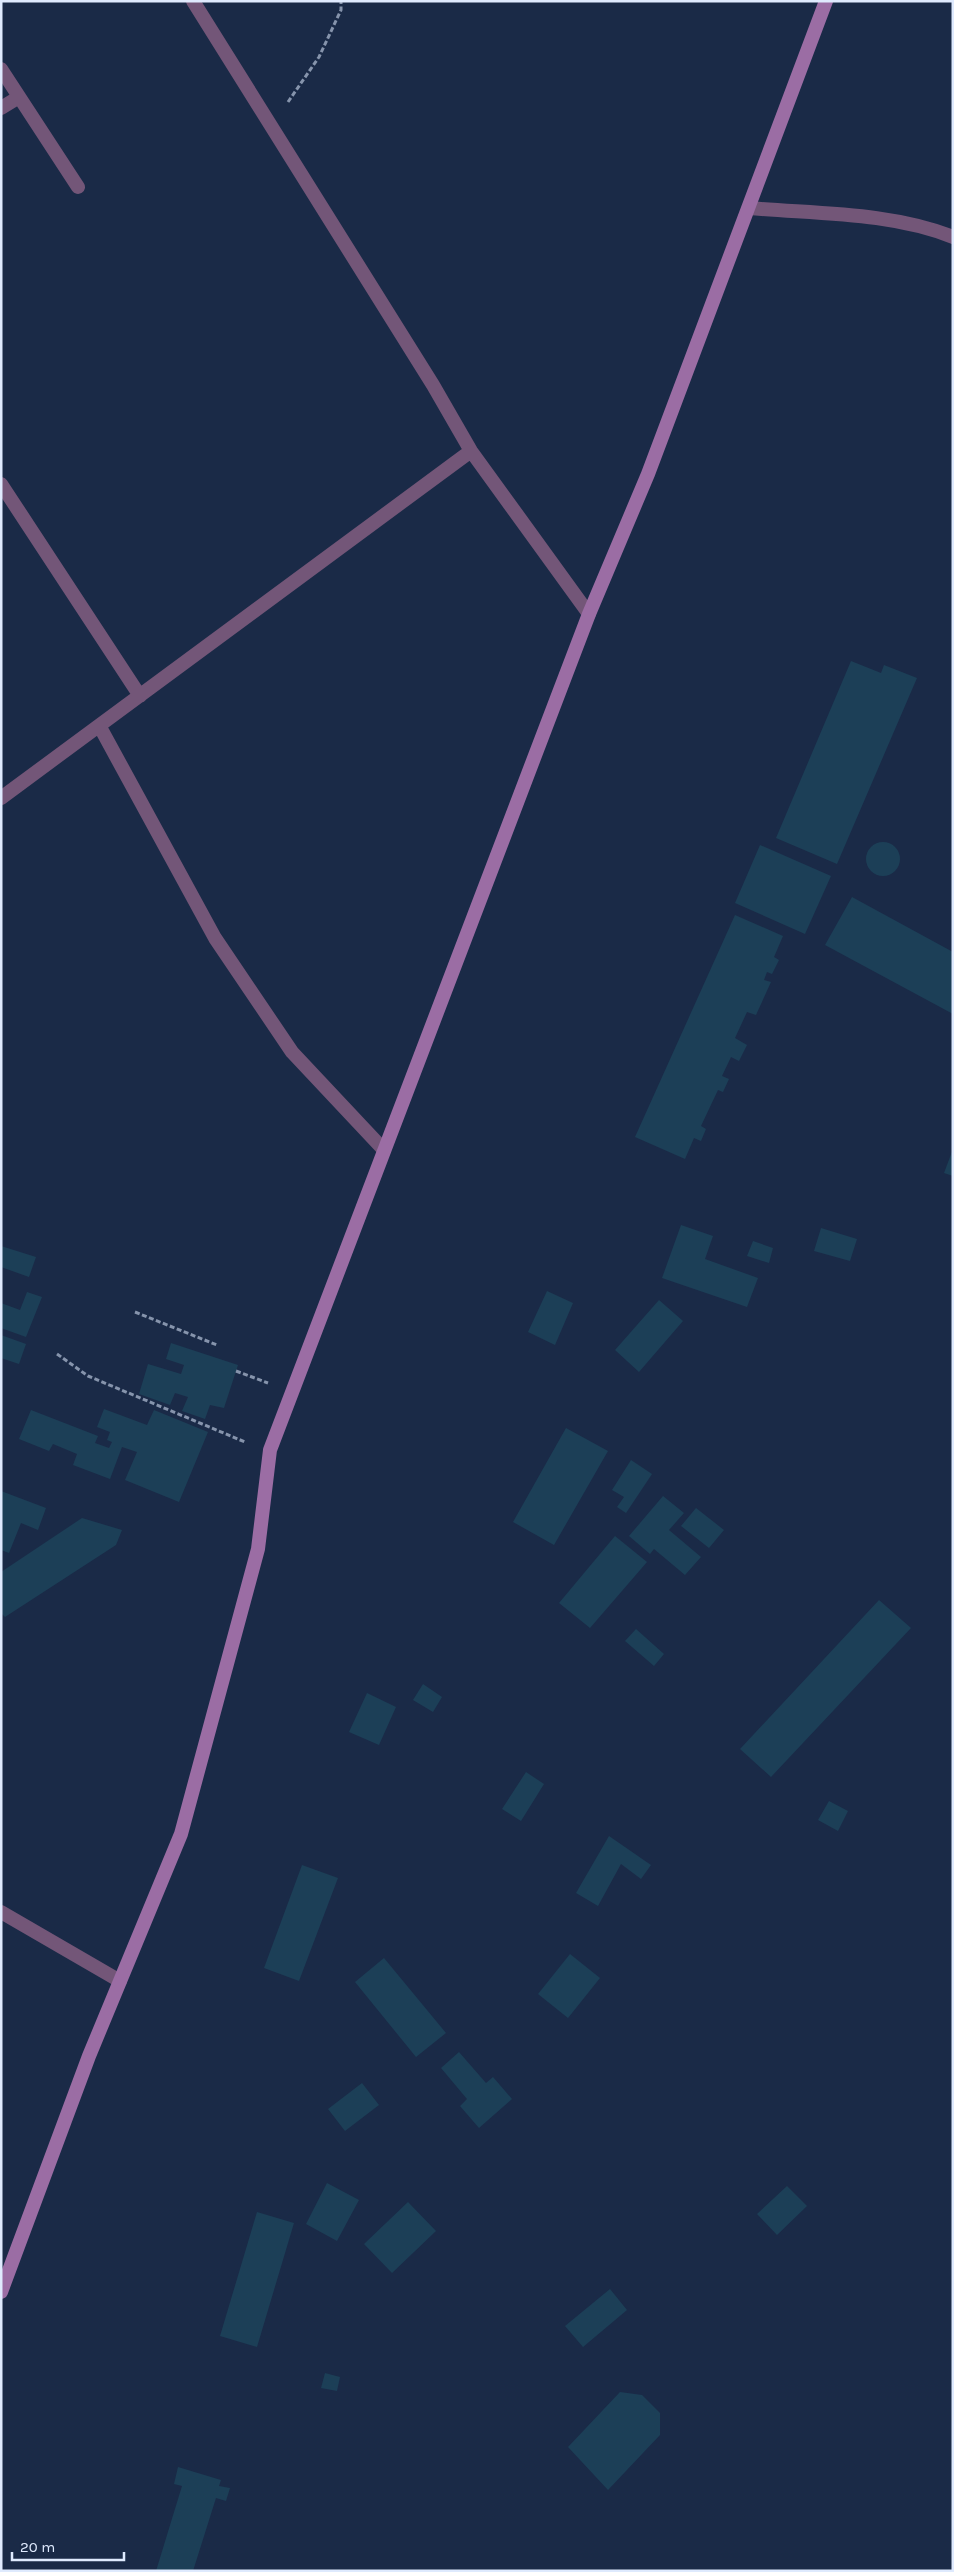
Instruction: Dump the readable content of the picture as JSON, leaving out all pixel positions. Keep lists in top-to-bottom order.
{
  "scale_bar": "20 m"
}
